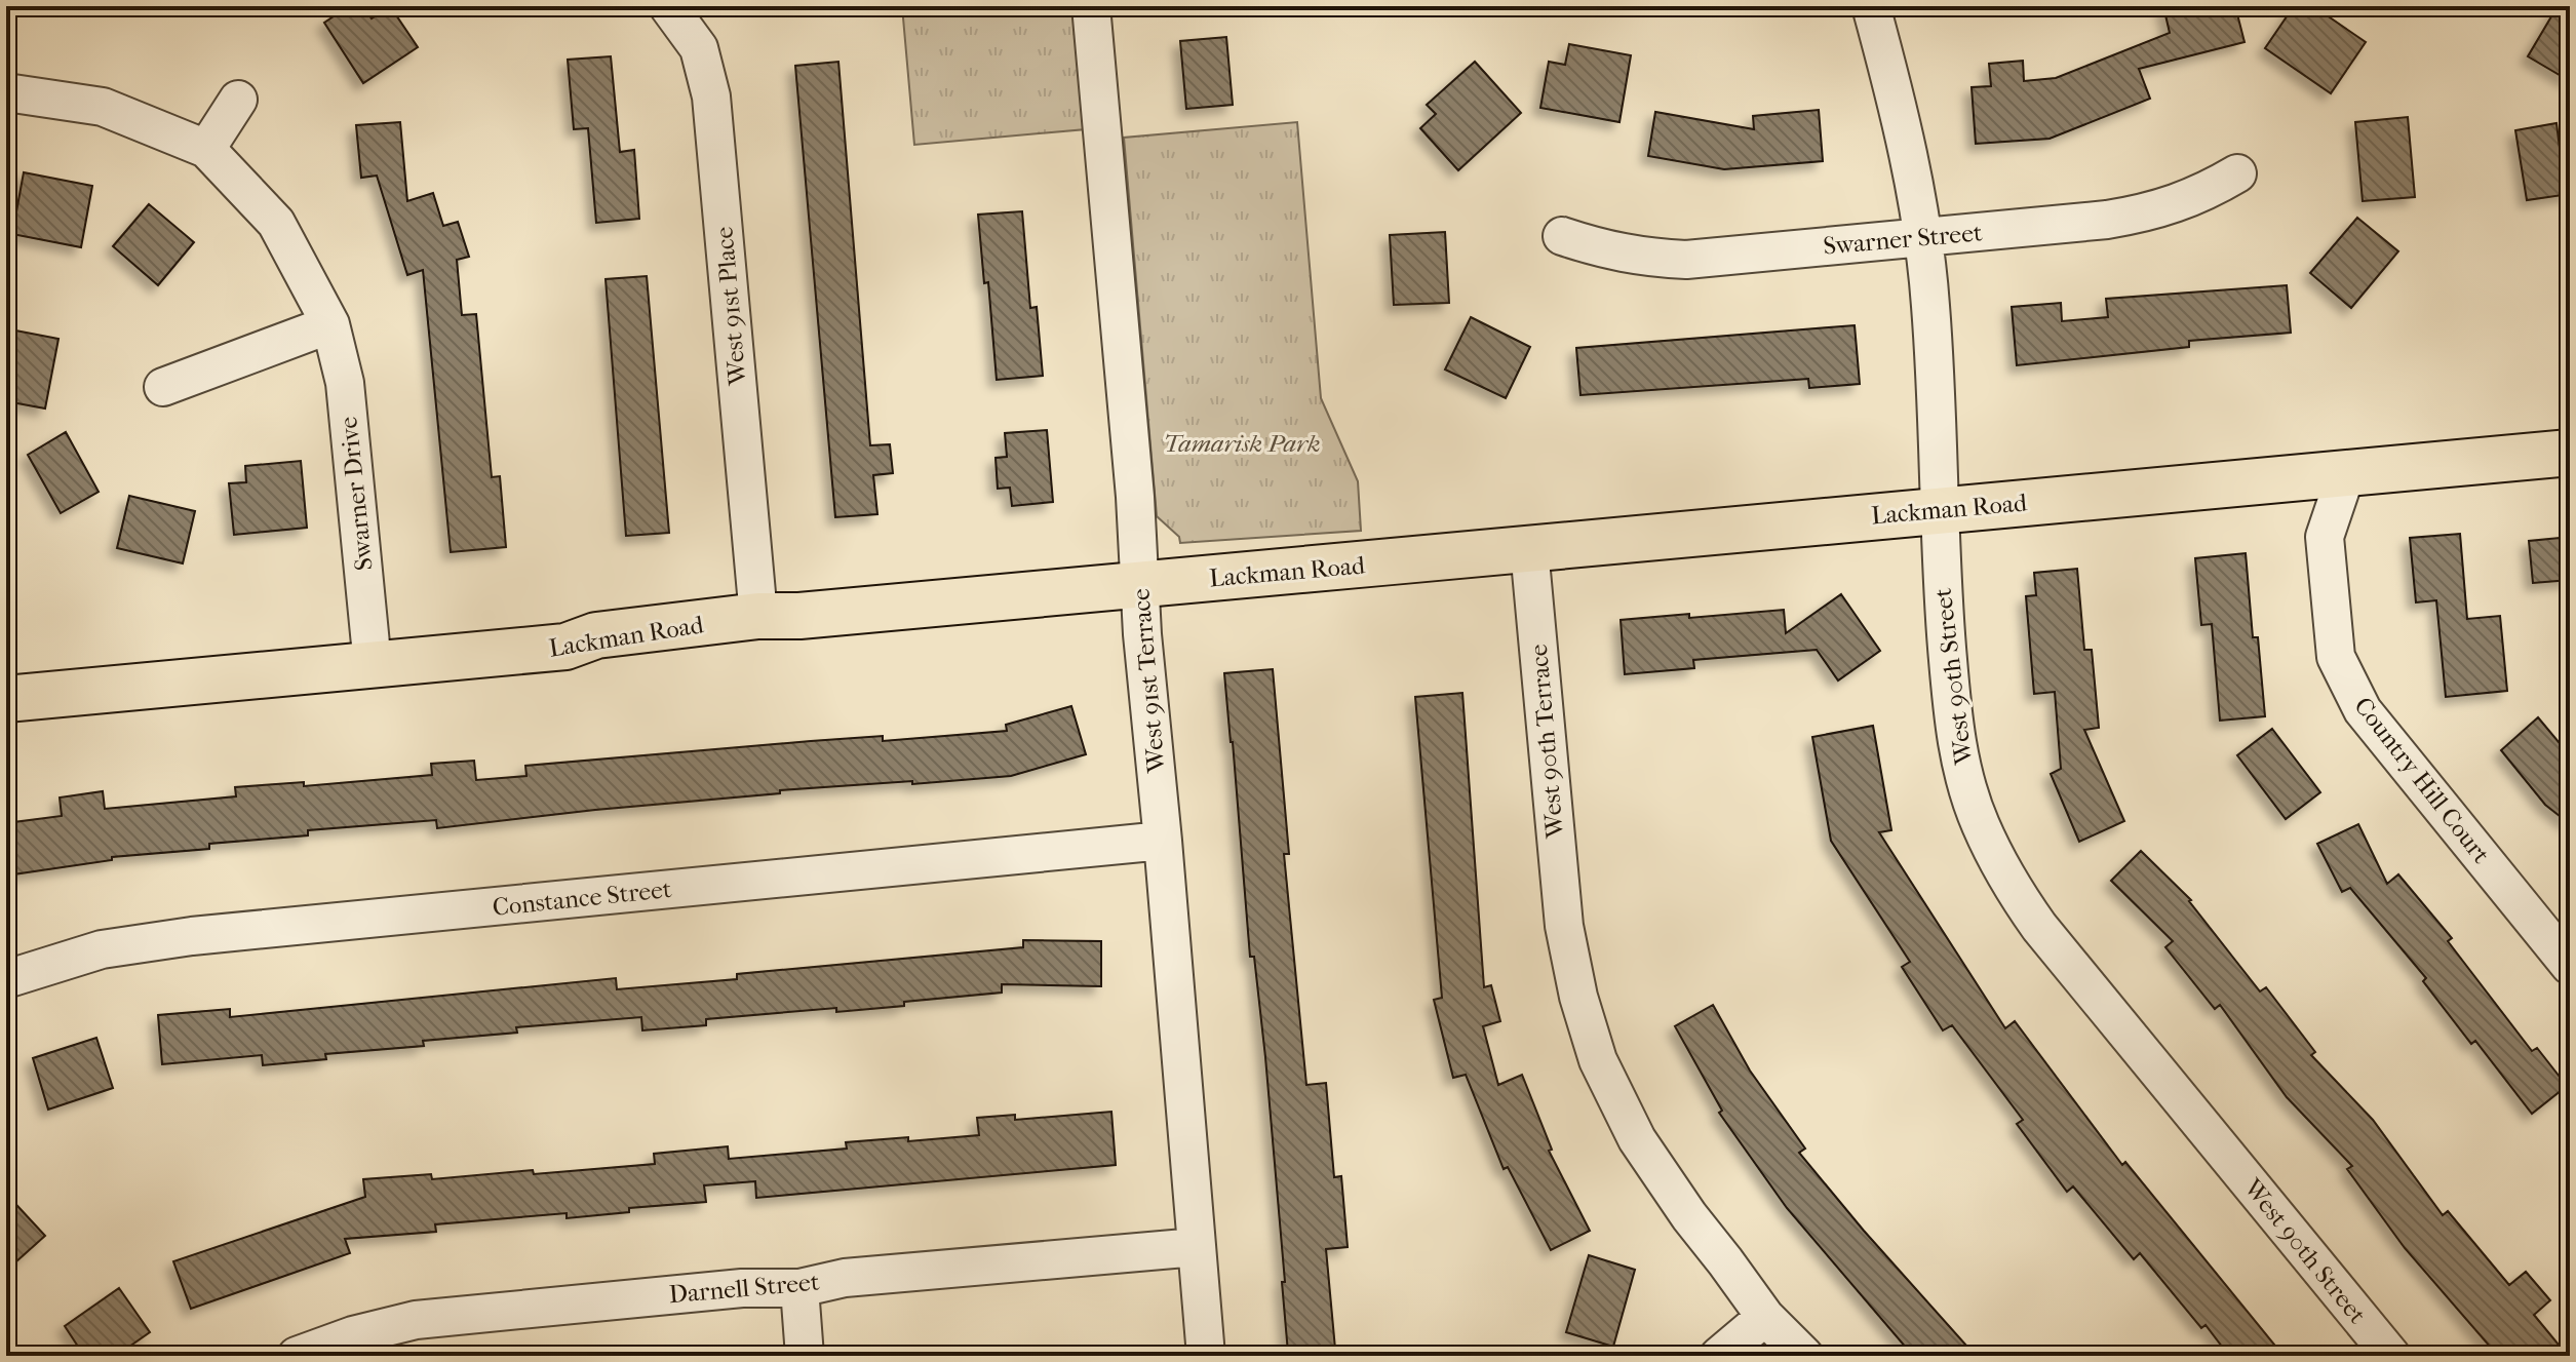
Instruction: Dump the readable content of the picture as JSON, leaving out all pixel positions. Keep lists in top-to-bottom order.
{
  "streets": {
    "main road": ["Lackman Road"],
    "street": [
      "Swarner Street",
      "West 91st Place",
      "Swarner Drive",
      "West 90th Street",
      "West 91st Terrace",
      "West 90th Terrace",
      "Country Hill Court",
      "Constance Street",
      "Darnell Street"
    ]
  },
  "crossings": [
    ["Swarner Street", "West 90th Street"],
    ["West 91st Place", "Lackman Road"],
    ["Swarner Drive", "Lackman Road"],
    ["Lackman Road", "West 90th Street"],
    ["Lackman Road", "West 91st Terrace"],
    ["Lackman Road", "West 90th Terrace"],
    ["Lackman Road", "Country Hill Court"],
    ["West 91st Terrace", "Constance Street"],
    ["West 91st Terrace", "Darnell Street"]
  ],
  "parks": ["Tamarisk Park"]
}
